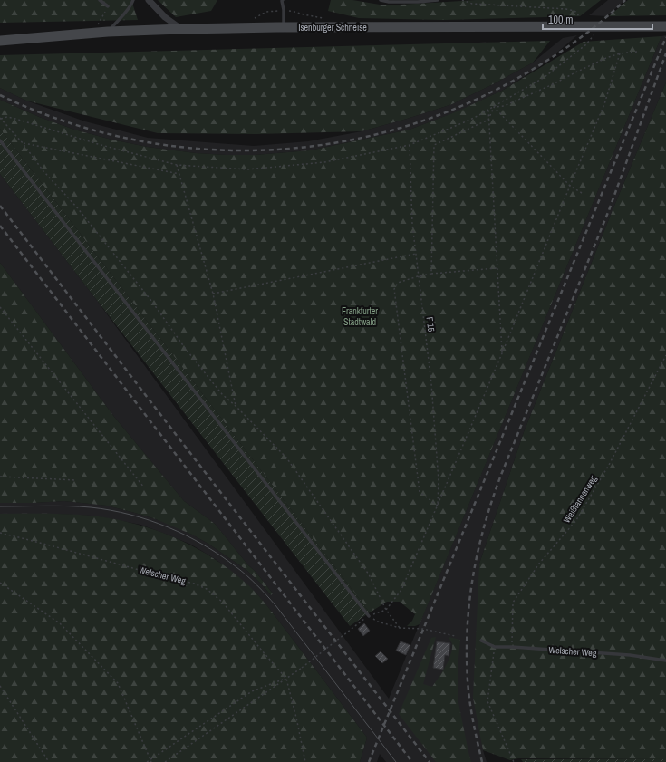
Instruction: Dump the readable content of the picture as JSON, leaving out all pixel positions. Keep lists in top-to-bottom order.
{
  "streets": {
    "main road": ["Isenburger Schneise"],
    "lane": ["Welscher Weg"],
    "path": ["F 15", "Weißtannenweg"]
  },
  "crossings": [
    ["Weißtannenweg", "Welscher Weg"]
  ],
  "parks": ["Frankfurter Stadtwald"],
  "scale_bar": "100 m"
}
